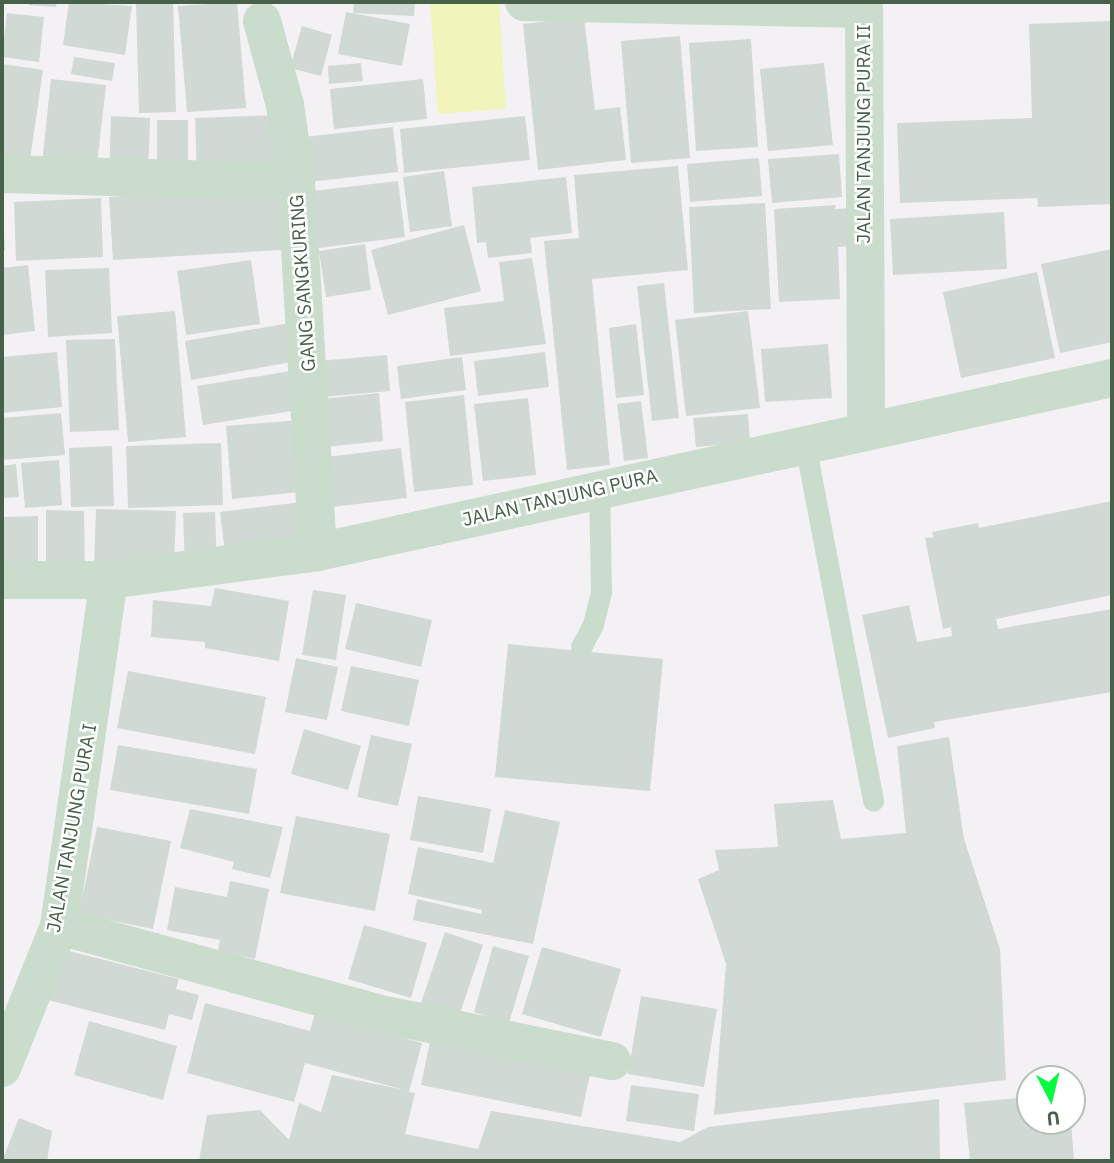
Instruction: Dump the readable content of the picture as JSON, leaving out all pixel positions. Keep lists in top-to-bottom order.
{
  "streets": {
    "street": [
      "JALAN TANJUNG PURA II",
      "GANG SANGKURING",
      "JALAN TANJUNG PURA",
      "JALAN TANJUNG PURA I"
    ]
  },
  "crossings": [
    ["JALAN TANJUNG PURA II", "JALAN TANJUNG PURA"],
    ["GANG SANGKURING", "JALAN TANJUNG PURA"],
    ["JALAN TANJUNG PURA", "JALAN TANJUNG PURA I"]
  ],
  "north": "bottom"
}
